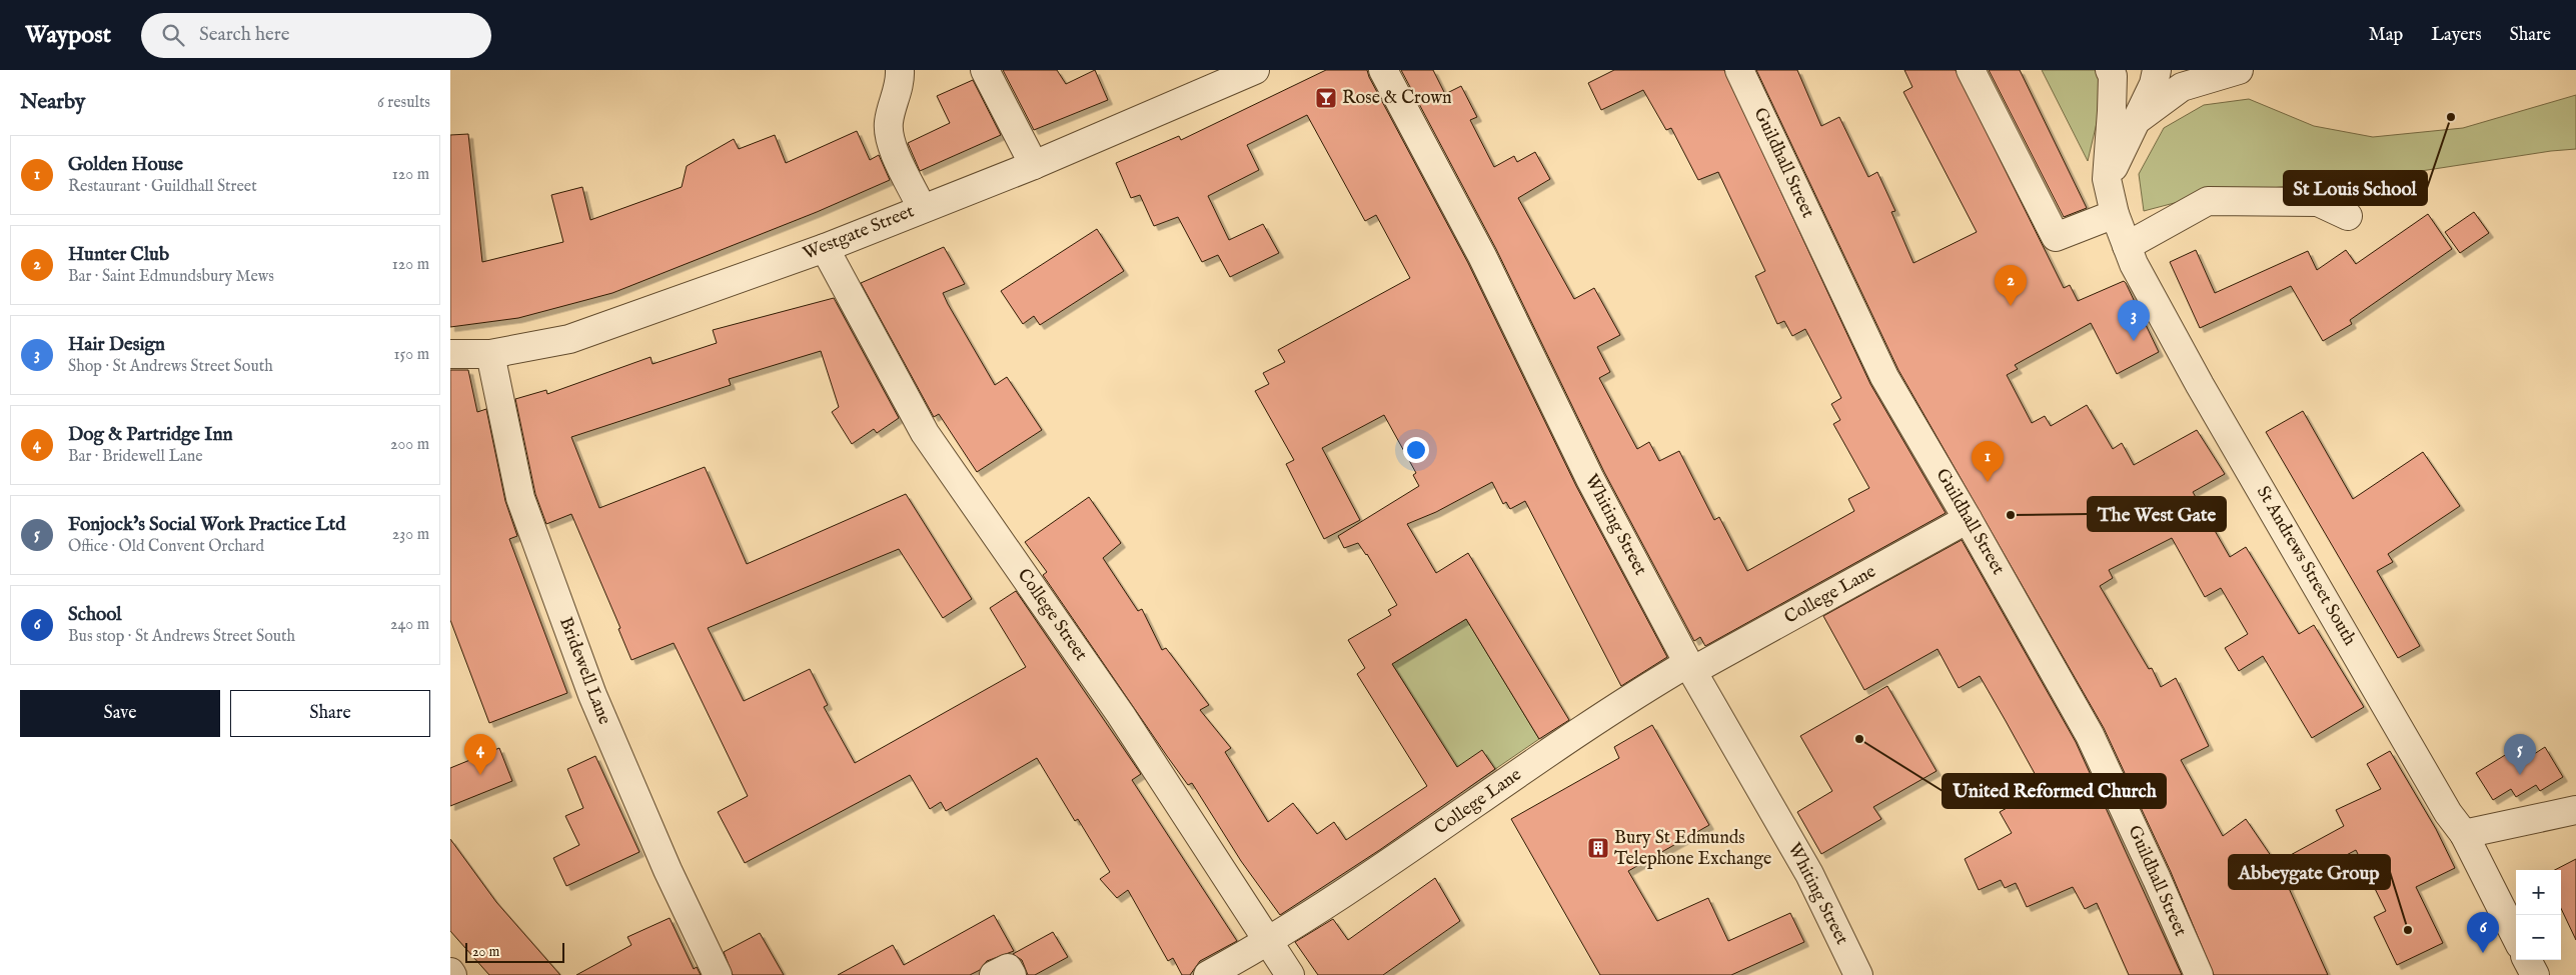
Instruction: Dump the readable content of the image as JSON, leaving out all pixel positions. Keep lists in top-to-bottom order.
{
  "streets": {
    "street": [
      "Guildhall Street",
      "Westgate Street",
      "Whiting Street",
      "St Andrews Street South",
      "College Lane",
      "College Street",
      "Bridewell Lane"
    ]
  },
  "crossings": [
    ["Guildhall Street", "College Lane"],
    ["Westgate Street", "College Street"],
    ["Westgate Street", "Bridewell Lane"],
    ["Whiting Street", "College Lane"],
    ["College Lane", "College Street"]
  ],
  "places": {
    "bar": ["Rose & Crown"],
    "other": [
      "St Louis School",
      "The West Gate",
      "United Reformed Church",
      "Abbeygate Group"
    ],
    "building": ["Bury St Edmunds Telephone Exchange"]
  },
  "scale_bar": "20 m",
  "page": {
    "header": "Waypost",
    "search": "Search here",
    "nav": ["Map", "Layers", "Share"],
    "heading": ["Nearby", "6 results"],
    "list": [
      {
        "mark": "1",
        "name": "Golden House",
        "note": "Restaurant · Guildhall Street",
        "value": "120 m"
      },
      {
        "mark": "2",
        "name": "Hunter Club",
        "note": "Bar · Saint Edmundsbury Mews",
        "value": "120 m"
      },
      {
        "mark": "3",
        "name": "Hair Design",
        "note": "Shop · St Andrews Street South",
        "value": "150 m"
      },
      {
        "mark": "4",
        "name": "Dog & Partridge Inn",
        "note": "Bar · Bridewell Lane",
        "value": "200 m"
      },
      {
        "mark": "5",
        "name": "Fonjock's Social Work Practice Ltd",
        "note": "Office · Old Convent Orchard",
        "value": "230 m"
      },
      {
        "mark": "6",
        "name": "School",
        "note": "Bus stop · St Andrews Street South",
        "value": "240 m"
      }
    ],
    "pins": [
      "2",
      "3",
      "1",
      "4",
      "5",
      "6"
    ],
    "buttons": ["Save", "Share"],
    "map_buttons": ["+", "−"],
    "scale": "20 m"
  }
}
